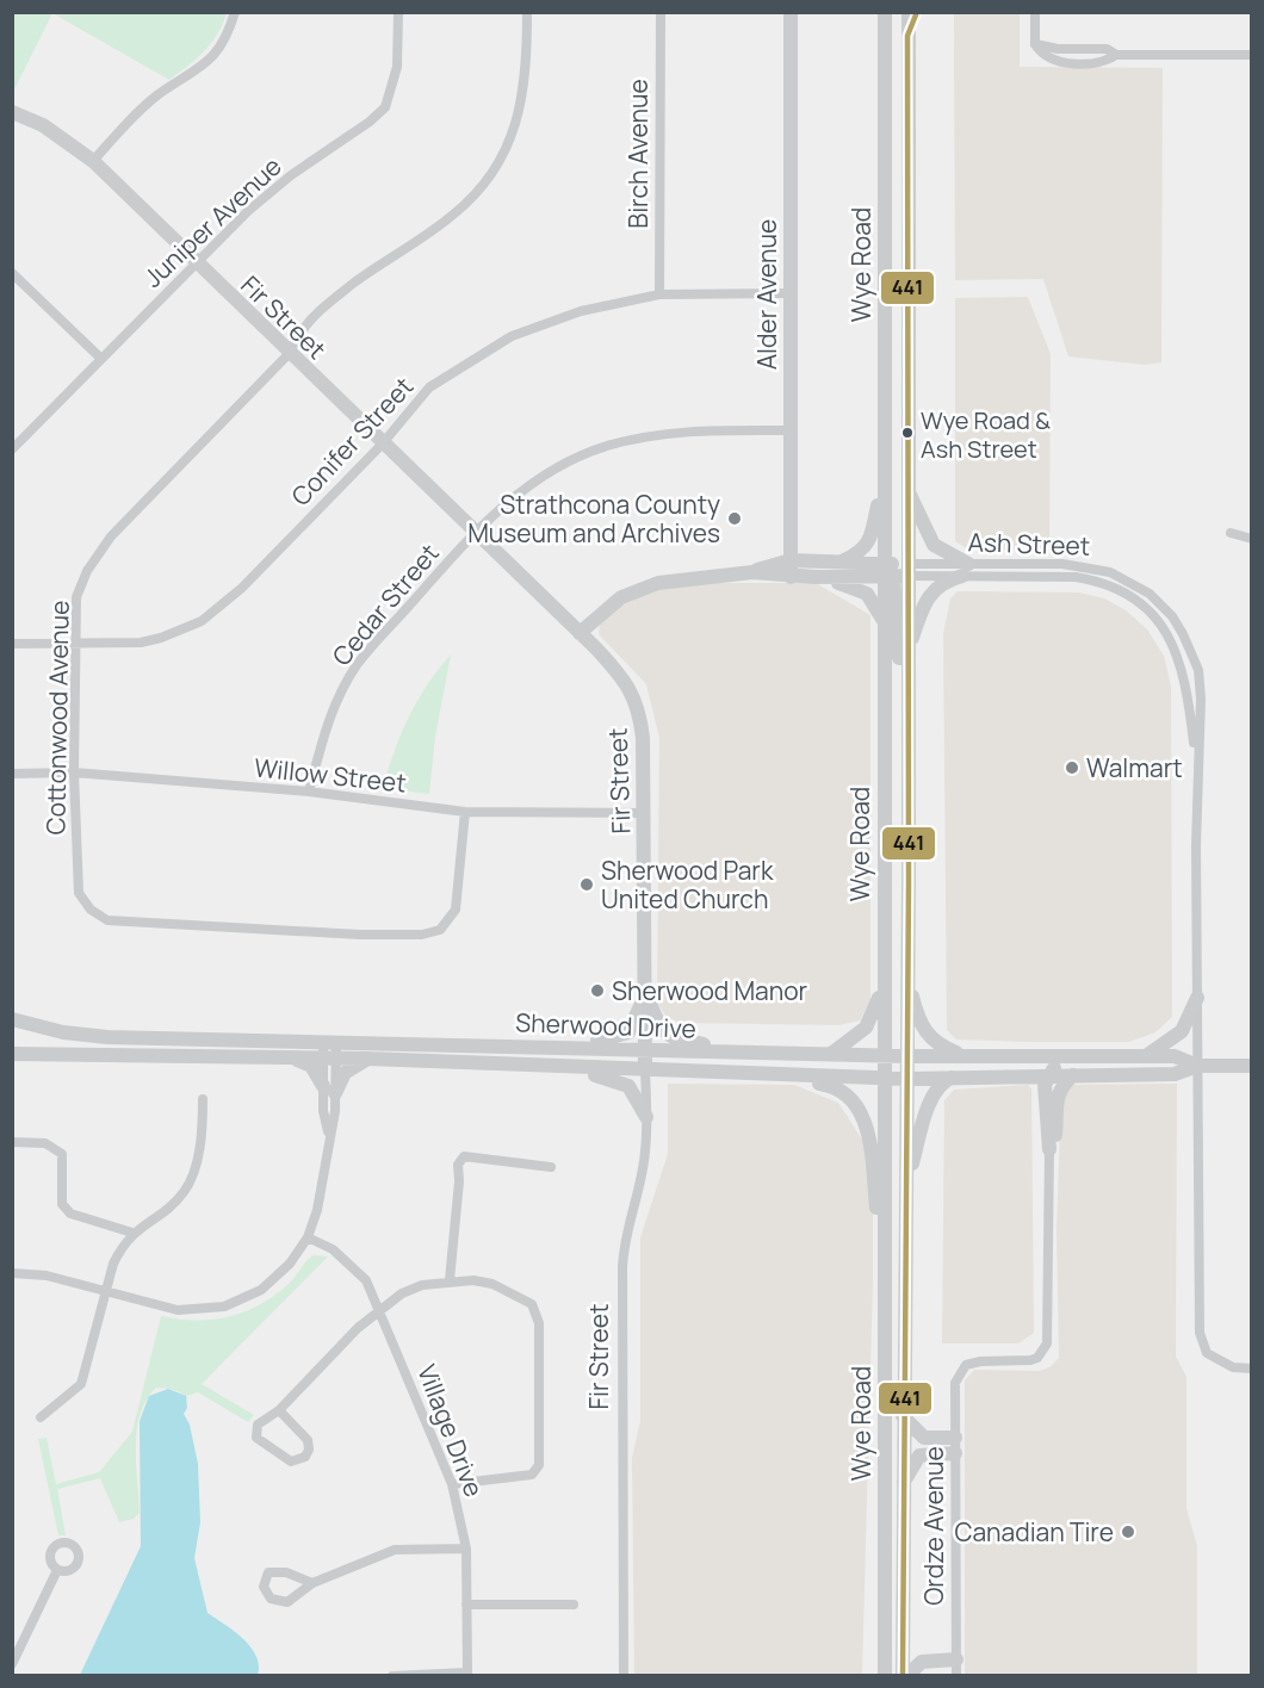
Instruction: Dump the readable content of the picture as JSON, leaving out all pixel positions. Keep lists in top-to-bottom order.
{
  "streets": {
    "main road": [
      "Wye Road",
      "Alder Avenue",
      "Fir Street",
      "Ash Street",
      "Sherwood Drive"
    ],
    "street": [
      "Birch Avenue",
      "Juniper Avenue",
      "Conifer Street",
      "Cedar Street",
      "Cottonwood Avenue",
      "Willow Street",
      "Village Drive",
      "Ordze Avenue"
    ]
  },
  "crossings": [
    ["Birch Avenue", "Conifer Street"],
    ["Juniper Avenue", "Fir Street"],
    ["Wye Road", "Ash Street"],
    ["Wye Road", "Sherwood Drive"],
    ["Alder Avenue", "Conifer Street"],
    ["Alder Avenue", "Ash Street"],
    ["Alder Avenue", "Cedar Street"],
    ["Fir Street", "Conifer Street"],
    ["Fir Street", "Ash Street"],
    ["Fir Street", "Cedar Street"],
    ["Fir Street", "Cottonwood Avenue"],
    ["Fir Street", "Willow Street"],
    ["Fir Street", "Sherwood Drive"],
    ["Conifer Street", "Cottonwood Avenue"],
    ["Ash Street", "Sherwood Drive"],
    ["Cedar Street", "Willow Street"],
    ["Cottonwood Avenue", "Willow Street"]
  ],
  "places": [
    "Wye Road & Ash Street",
    "Strathcona County Museum and Archives",
    "Walmart",
    "Sherwood Park United Church",
    "Sherwood Manor",
    "Canadian Tire"
  ],
  "lines": ["transit line 441"]
}
